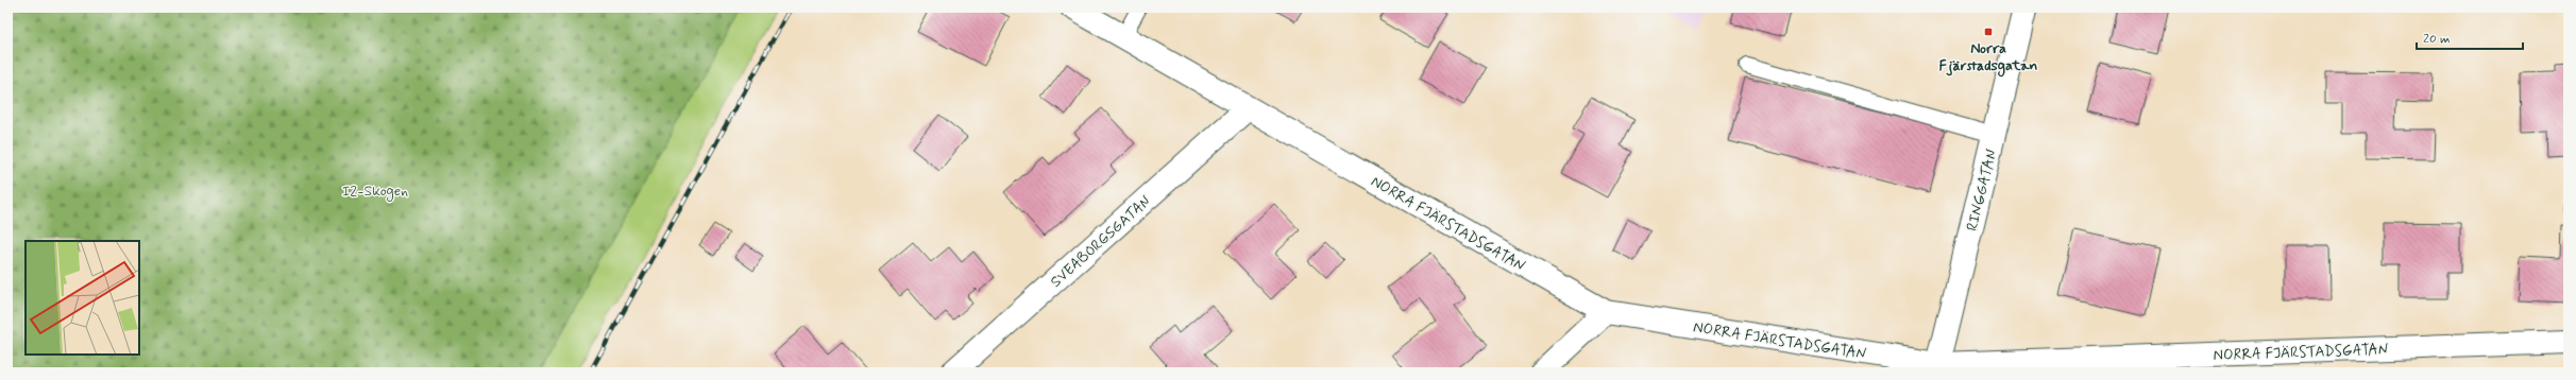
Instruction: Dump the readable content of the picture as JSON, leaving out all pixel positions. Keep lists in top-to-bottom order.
{
  "streets": {
    "street": ["RINGGATAN", "NORRA FJÄRSTADSGATAN", "SVEABORGSGATAN"]
  },
  "crossings": [
    ["RINGGATAN", "NORRA FJÄRSTADSGATAN"],
    ["NORRA FJÄRSTADSGATAN", "SVEABORGSGATAN"]
  ],
  "parks": ["I2-Skogen"],
  "places": {
    "transit": ["Norra Fjärstadsgatan"]
  },
  "scale_bar": "20 m"
}
